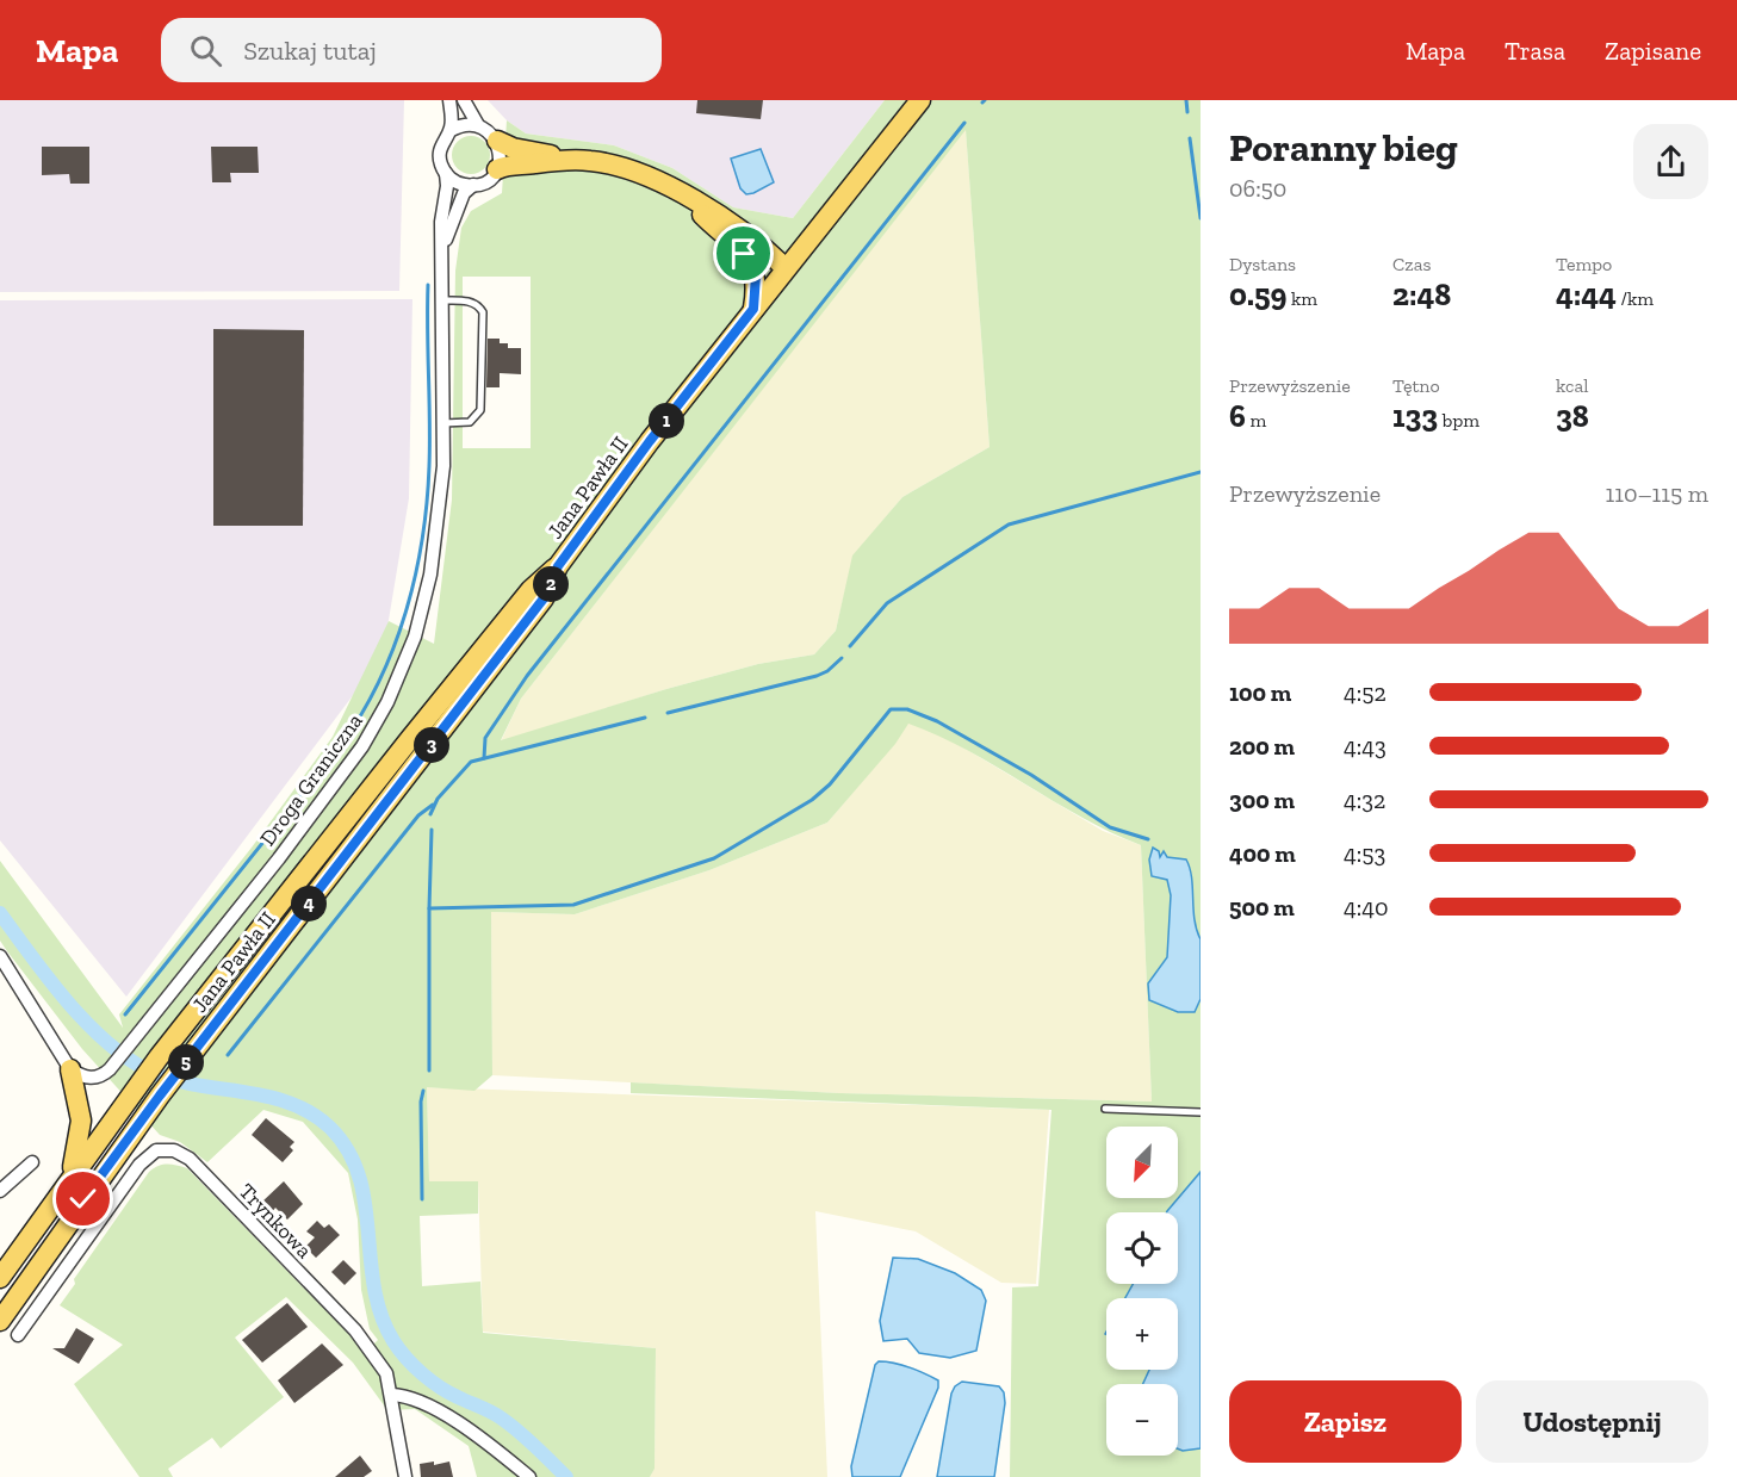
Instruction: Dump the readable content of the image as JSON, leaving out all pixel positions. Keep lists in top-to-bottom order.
{
  "streets": {
    "main road": ["Jana Pawła II"],
    "street": ["Droga Graniczna", "Trynkowa"]
  },
  "north": "bottom left",
  "page": {
    "header": "Mapa",
    "search": "Szukaj tutaj",
    "nav": ["Mapa", "Trasa", "Zapisane"],
    "heading": ["Poranny bieg", "06:50"],
    "stats": [
      ["Dystans", "0.59 km"],
      ["Czas", "2:48"],
      ["Tempo", "4:44 /km"],
      ["Przewyższenie", "6 m"],
      ["Tętno", "133 bpm"],
      ["kcal", "38"]
    ],
    "pins": [
      "1",
      "2",
      "3",
      "4",
      "5"
    ],
    "chart": ["Przewyższenie", "110–115 m"],
    "list": [
      {
        "name": "100 m",
        "note": "4:52"
      },
      {
        "name": "200 m",
        "note": "4:43"
      },
      {
        "name": "300 m",
        "note": "4:32"
      },
      {
        "name": "400 m",
        "note": "4:53"
      },
      {
        "name": "500 m",
        "note": "4:40"
      }
    ],
    "map_buttons": ["+", "−"],
    "buttons": ["Zapisz", "Udostępnij"]
  }
}
